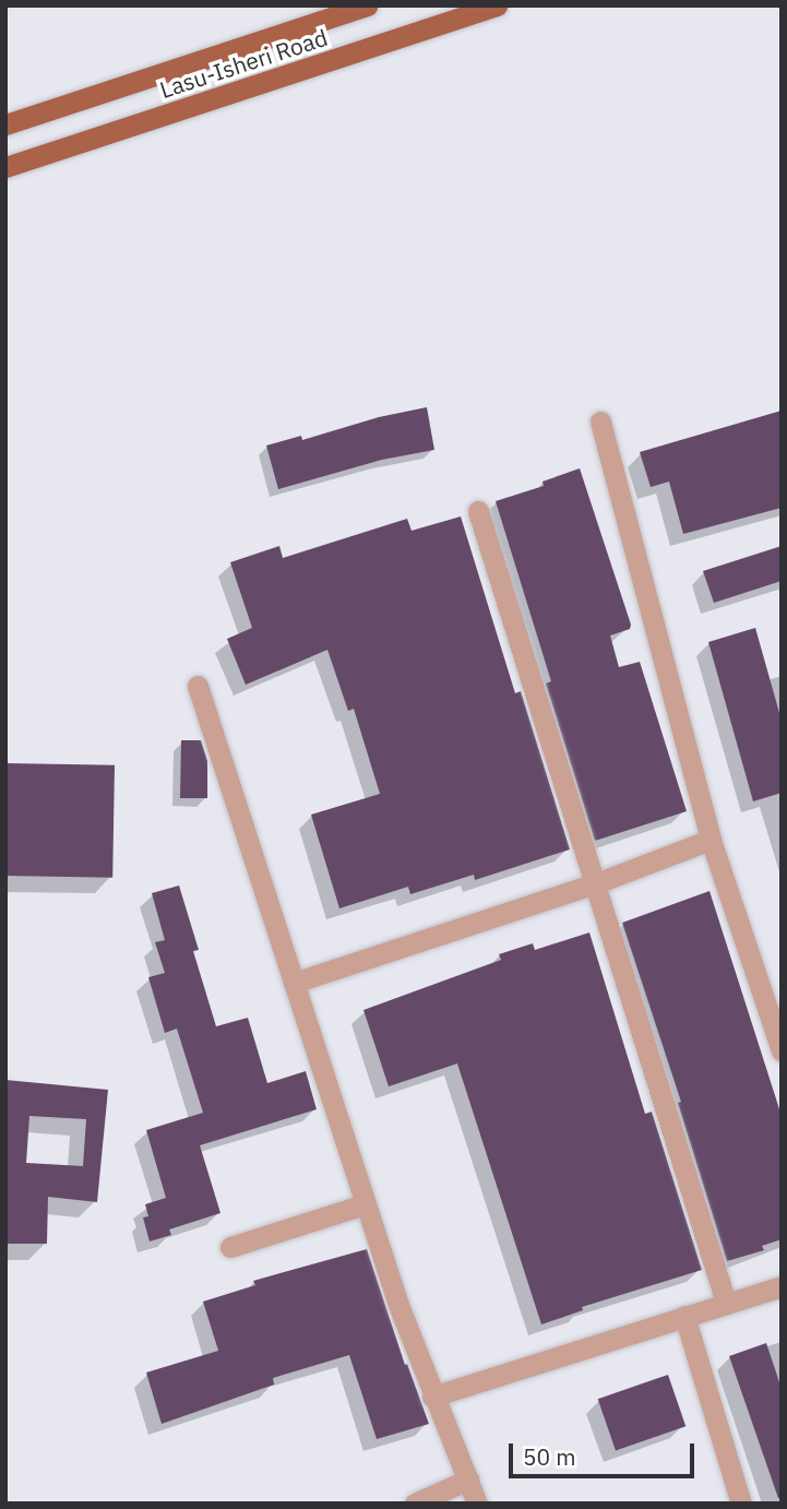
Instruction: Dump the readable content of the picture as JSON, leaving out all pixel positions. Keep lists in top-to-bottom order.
{
  "streets": {
    "main road": ["Lasu-Isheri Road"]
  },
  "scale_bar": "50 m"
}
